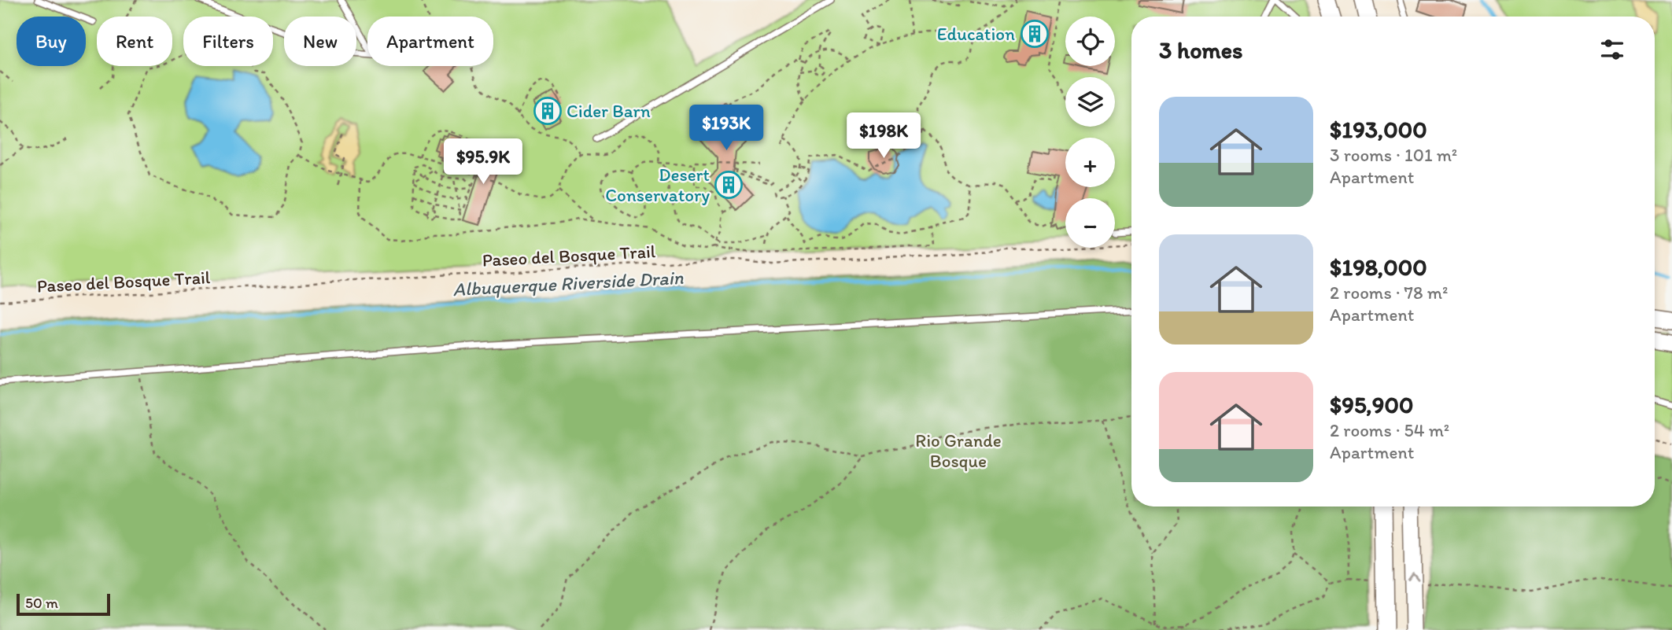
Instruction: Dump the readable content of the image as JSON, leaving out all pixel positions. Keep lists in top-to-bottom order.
{
  "streets": {
    "path": ["Paseo del Bosque Trail"]
  },
  "water": ["Albuquerque Riverside Drain"],
  "parks": ["Rio Grande Bosque"],
  "places": {
    "building": ["Education", "Cider Barn", "Desert Conservatory"]
  },
  "scale_bar": "50 m",
  "page": {
    "map_buttons": ["+", "−"],
    "chip": [
      "Buy",
      "Rent",
      "Filters",
      "New",
      "Apartment"
    ],
    "heading": "3 homes",
    "list": [
      {
        "name": "$193,000",
        "note": "3 rooms · 101 m² · Apartment"
      },
      {
        "name": "$198,000",
        "note": "2 rooms · 78 m² · Apartment"
      },
      {
        "name": "$95,900",
        "note": "2 rooms · 54 m² · Apartment"
      }
    ],
    "price": ["$193K", "$198K", "$95.9K"],
    "scale": "50 m"
  }
}
